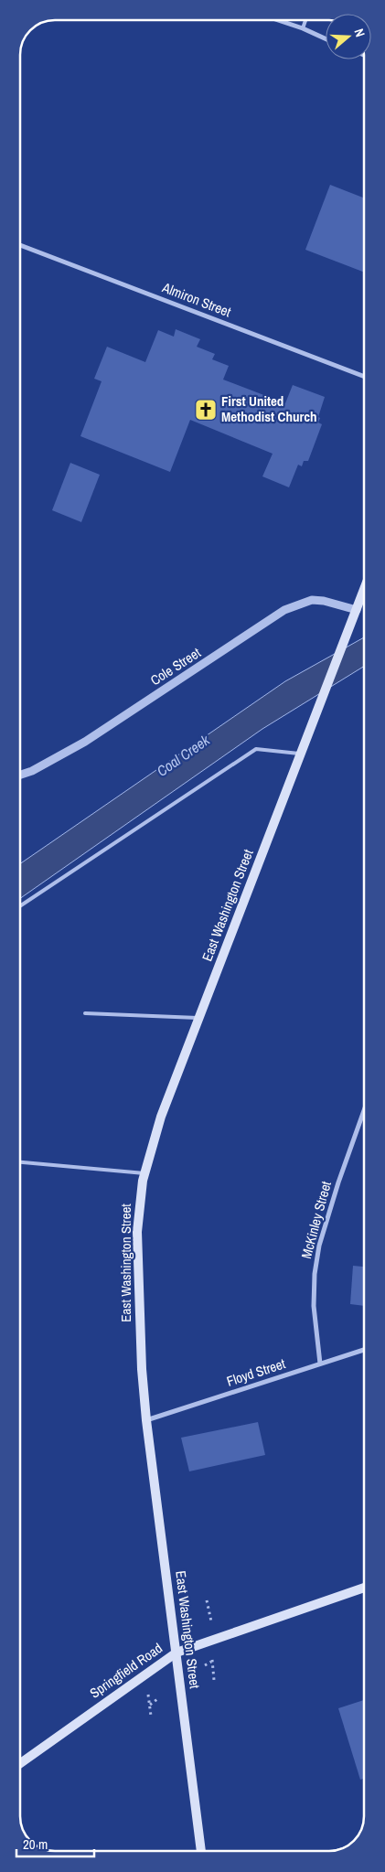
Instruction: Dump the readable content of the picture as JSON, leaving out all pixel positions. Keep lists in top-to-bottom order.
{
  "streets": {
    "main road": ["East Washington Street", "Springfield Road"],
    "street": [
      "Almiron Street",
      "Cole Street",
      "McKinley Street",
      "Floyd Street"
    ]
  },
  "crossings": [
    ["Cole Street", "East Washington Street"],
    ["East Washington Street", "Floyd Street"],
    ["East Washington Street", "Springfield Road"],
    ["McKinley Street", "Floyd Street"]
  ],
  "water": ["Coal Creek"],
  "places": {
    "church": ["First United Methodist Church"]
  },
  "scale_bar": "20 m",
  "north": "right"
}
